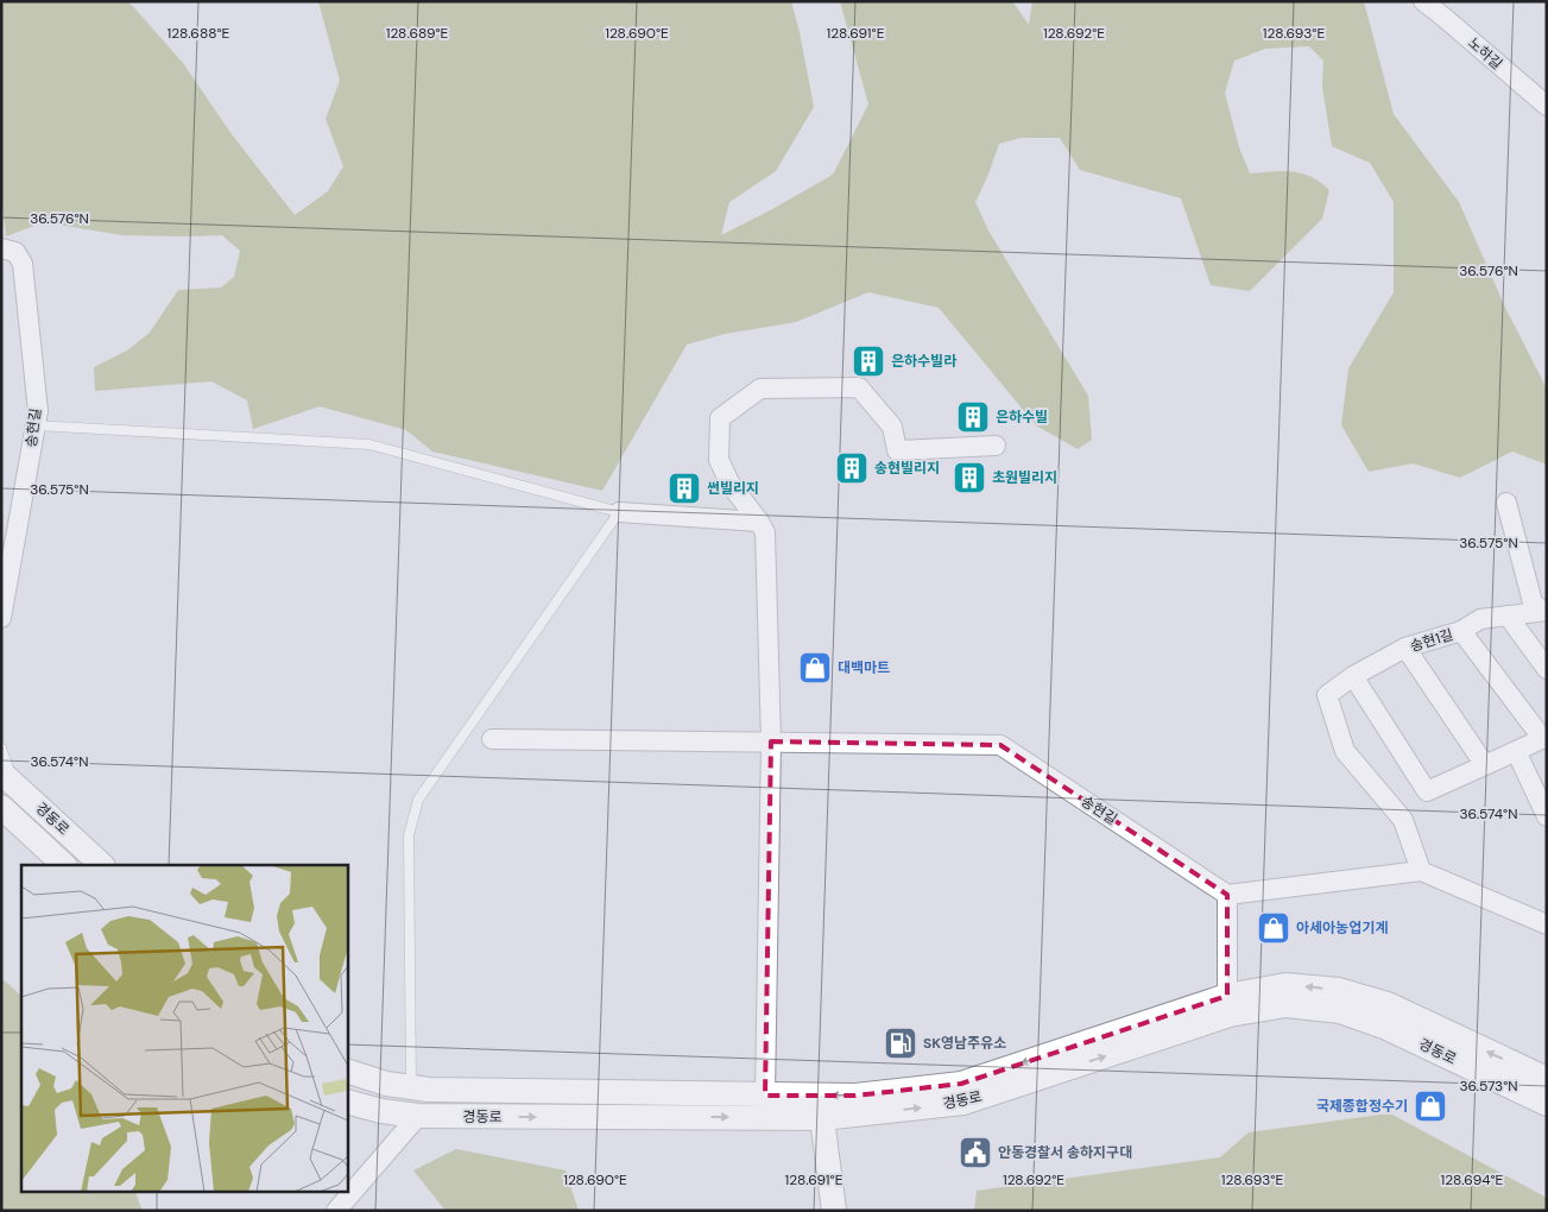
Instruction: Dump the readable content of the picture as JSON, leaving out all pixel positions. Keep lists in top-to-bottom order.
{
  "streets": {
    "street": [
      "노하길",
      "송현길",
      "송현1길",
      "경동로"
    ]
  },
  "places": {
    "building": [
      "은하수빌라",
      "은하수빌",
      "송현빌리지",
      "초원빌리지",
      "썬빌리지"
    ],
    "shop": ["대백마트", "아세아농업기계", "국제종합정수기"],
    "fuel station": ["SK영남주유소"],
    "public building": ["안동경찰서 송하지구대"]
  },
  "coordinates": [
    "128.688°E",
    "128.689°E",
    "128.690°E",
    "128.691°E",
    "128.692°E",
    "128.693°E",
    "36.576°N",
    "36.575°N",
    "36.574°N",
    "36.573°N",
    "128.694°E"
  ]
}
